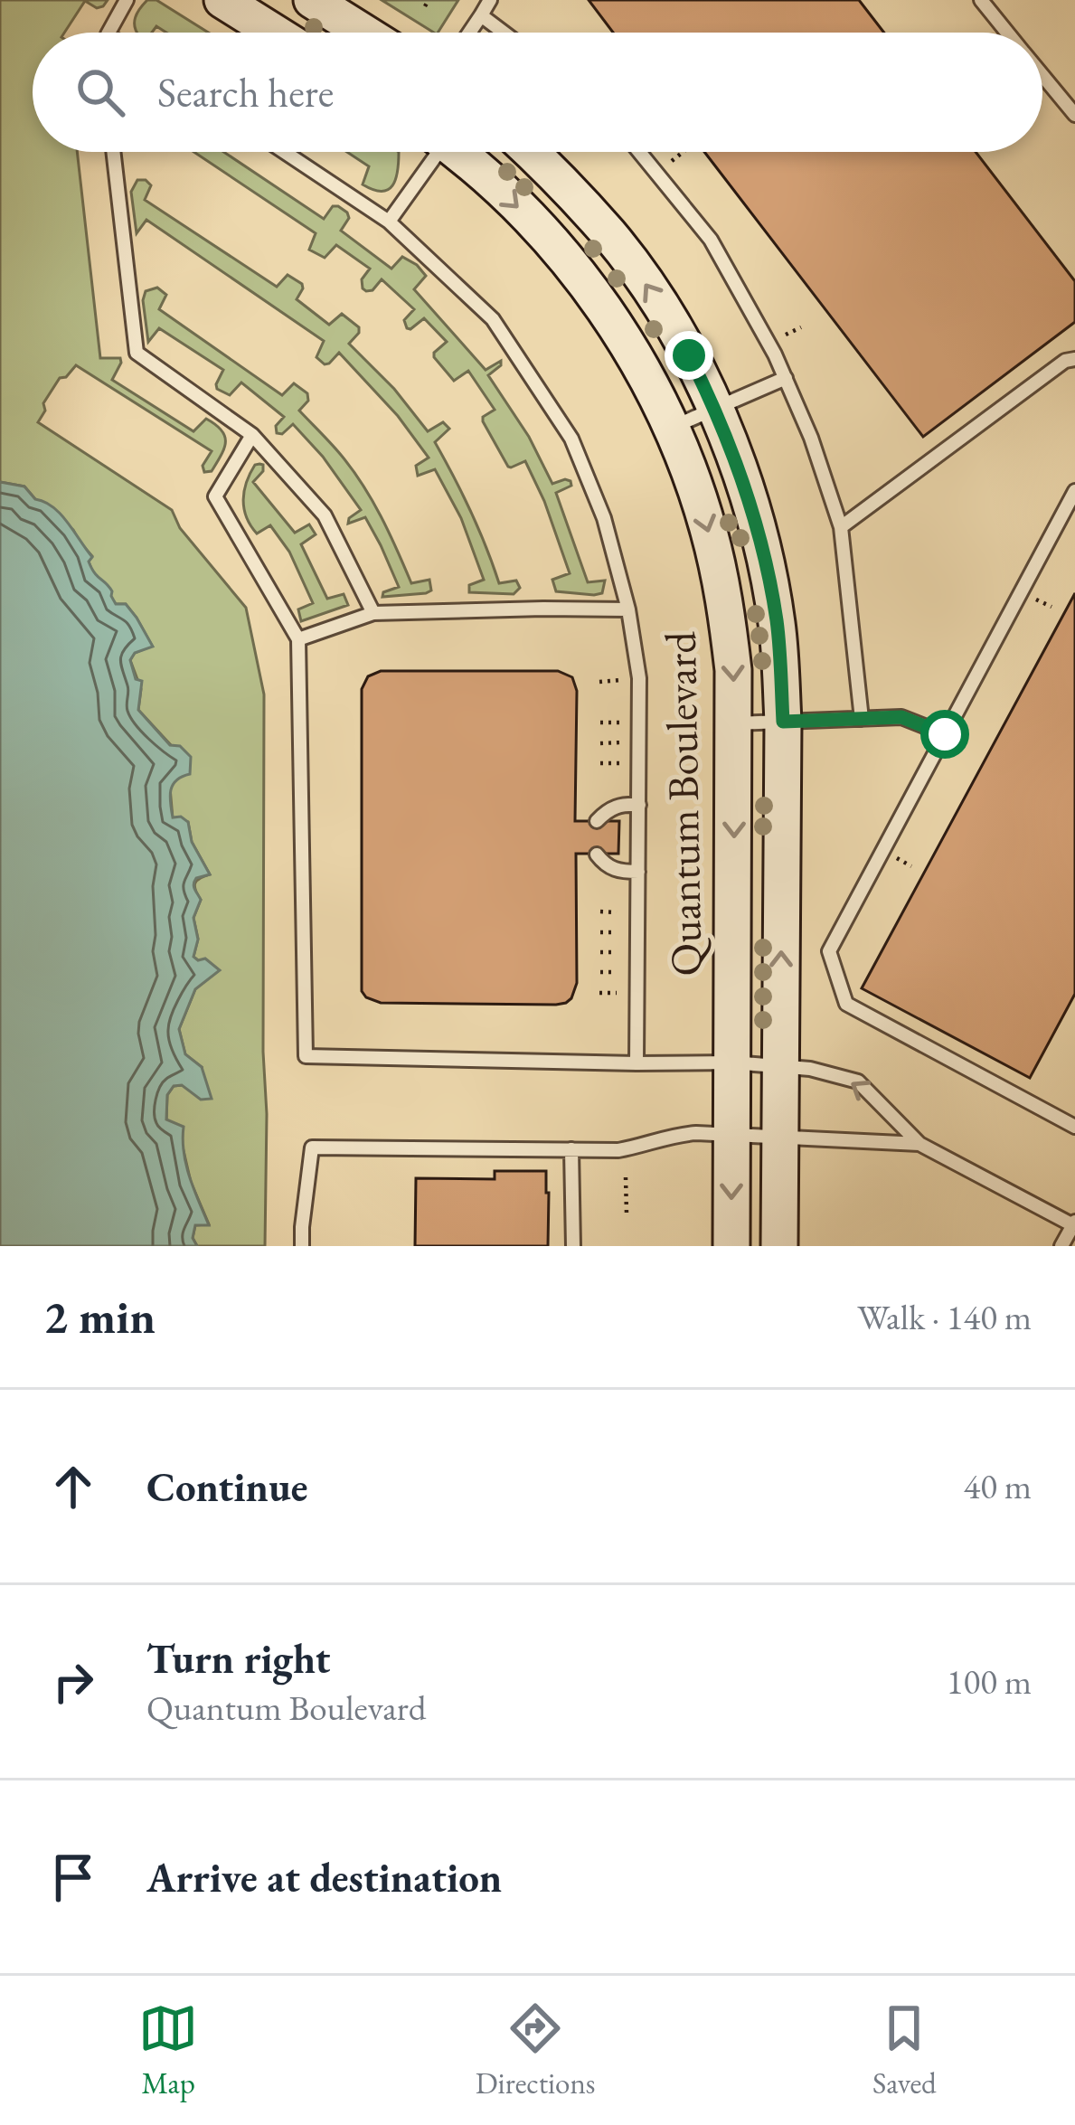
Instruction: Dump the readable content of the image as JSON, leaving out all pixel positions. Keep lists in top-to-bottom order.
{
  "streets": {
    "street": ["Quantum Boulevard"]
  },
  "page": {
    "search": "Search here",
    "heading": ["2 min", "Walk · 140 m"],
    "list": [
      ["Continue", "40 m"],
      ["Turn right", "Quantum Boulevard", "100 m"],
      "Arrive at destination"
    ],
    "nav": ["Map", "Directions", "Saved"]
  }
}
